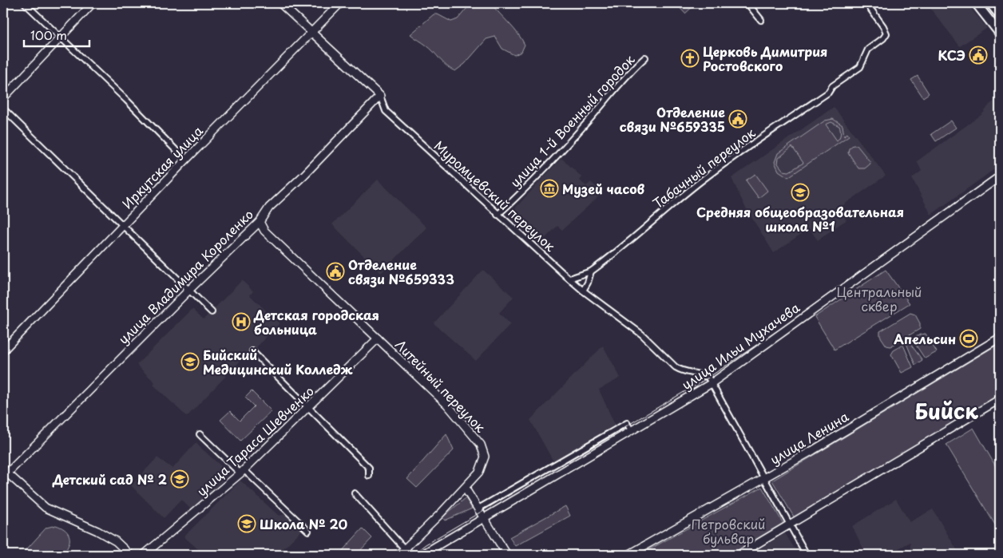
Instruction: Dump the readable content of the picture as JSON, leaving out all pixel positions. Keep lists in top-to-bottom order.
{
  "streets": {
    "main road": [
      "Иркутская улица",
      "Муромцевский переулок",
      "улица Владимира Короленко",
      "улица Ильи Мухачева",
      "Литейный переулок",
      "улица Ленина",
      "улица Тараса Шевченко"
    ],
    "street": ["улица 1-й Военный городок", "Табачный переулок"]
  },
  "crossings": [
    ["улица 1-й Военный городок", "Муромцевский переулок"],
    ["Иркутская улица", "Муромцевский переулок"],
    ["Табачный переулок", "Муромцевский переулок"],
    ["Муромцевский переулок", "улица Владимира Короленко"],
    ["Муромцевский переулок", "улица Ильи Мухачева"],
    ["улица Владимира Короленко", "Литейный переулок"],
    ["Литейный переулок", "улица Тараса Шевченко"]
  ],
  "districts": ["Бийск"],
  "parks": ["Центральный сквер", "Петровский бульвар"],
  "places": {
    "public building": ["КСЭ", "Отделение связи №659335", "Отделение связи №659333"],
    "church": ["Церковь Димитрия Ростовского"],
    "museum": ["Музей часов"],
    "school or university": [
      "Средняя общеобразовательная школа №1",
      "Бийский Медицинский Колледж",
      "Детский сад № 2",
      "Школа № 20"
    ],
    "hospital": ["Детская городская больница"],
    "sports": ["Апельсин"]
  },
  "scale_bar": "100 m"
}
